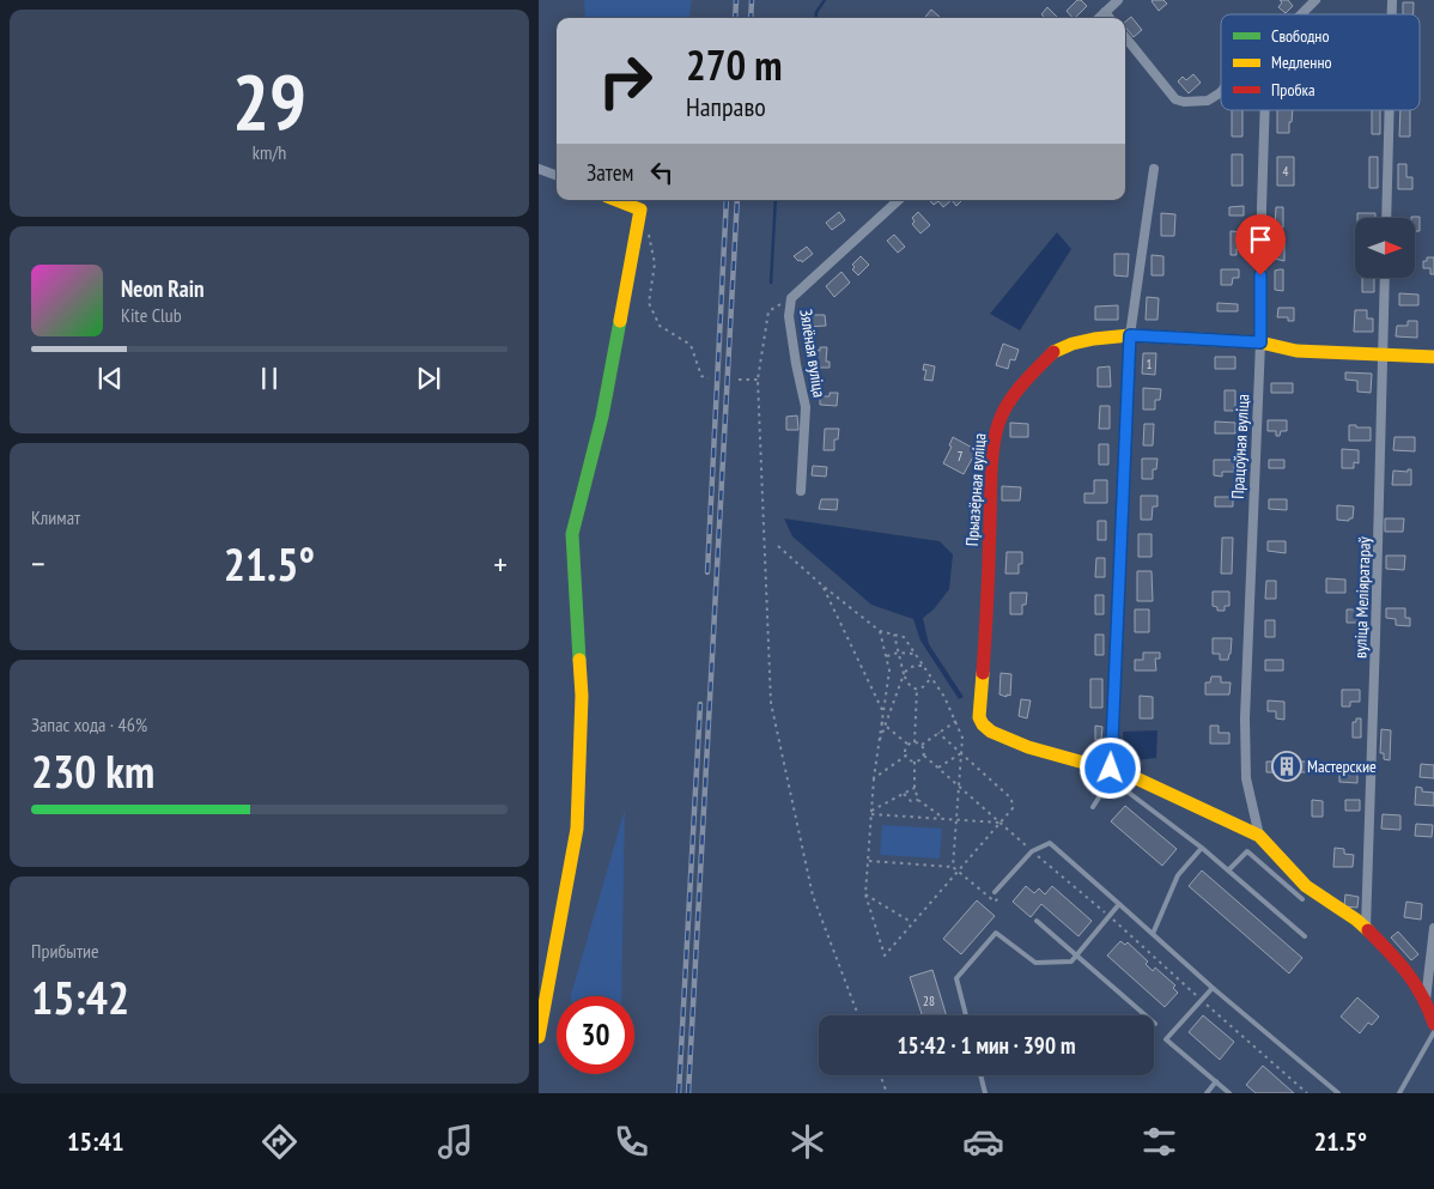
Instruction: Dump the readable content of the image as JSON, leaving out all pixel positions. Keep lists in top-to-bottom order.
{
  "streets": {
    "street": [
      "Зялёная вуліца",
      "Працоўная вуліца",
      "Прыазёрная вуліца",
      "вуліца Меліяратараў"
    ]
  },
  "crossings": [
    ["Працоўная вуліца", "Прыазёрная вуліца"],
    ["Прыазёрная вуліца", "вуліца Меліяратараў"]
  ],
  "places": {
    "building": ["Мастерские"]
  },
  "house_numbers": [
    "4",
    "1",
    "7",
    "28"
  ],
  "legend": ["Свободно", "Медленно", "Пробка"],
  "north": "right",
  "page": {
    "tile": [
      ["29", "km/h"],
      "Климат",
      ["Запас хода · 46%", "230 km"],
      ["Прибытие", "15:42"]
    ],
    "turn": ["270 m", "Направо"],
    "then": "Затем",
    "song": ["Neon Rain", "Kite Club"],
    "heat": ["−", "21.5°", "+"],
    "limit": "30",
    "trip": "15:42 · 1 мин · 390 m",
    "tabs": ["15:41", "21.5°"]
  }
}
